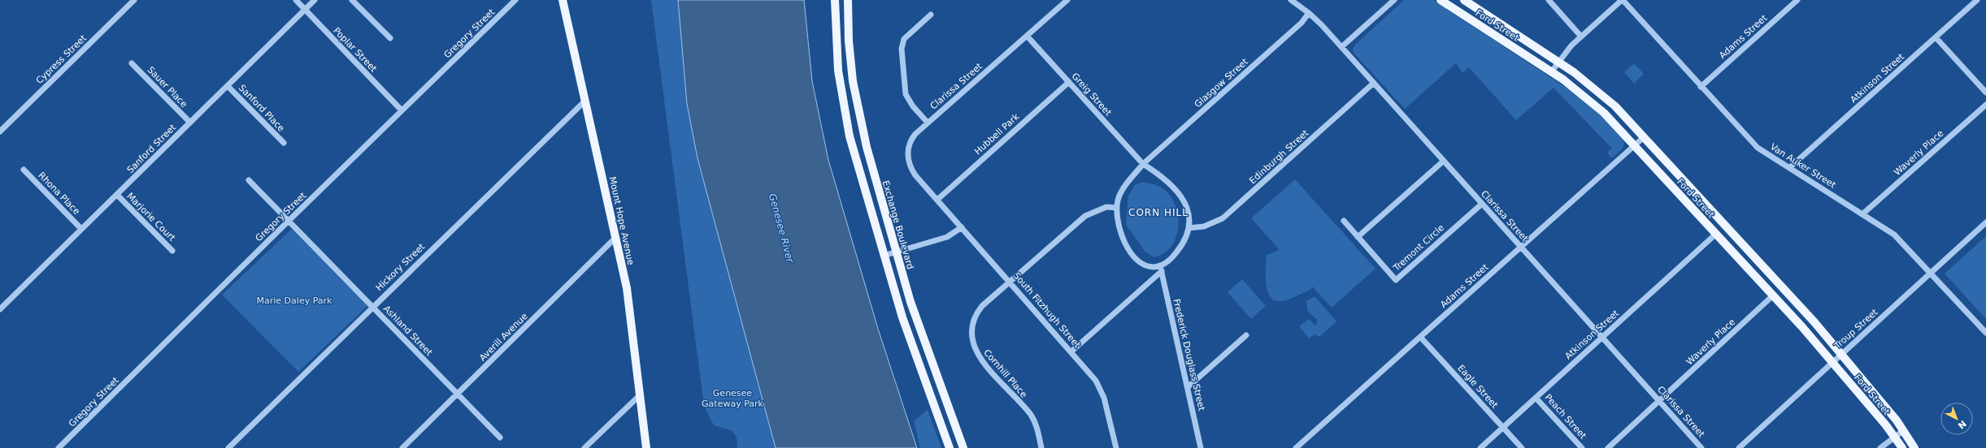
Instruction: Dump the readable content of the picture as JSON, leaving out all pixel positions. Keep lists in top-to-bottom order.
{
  "streets": {
    "main road": ["Ford Street", "Mount Hope Avenue", "Exchange Boulevard"],
    "street": [
      "Gregory Street",
      "Adams Street",
      "Poplar Street",
      "Cypress Street",
      "Atkinson Street",
      "Glasgow Street",
      "Clarissa Street",
      "Sauer Place",
      "Greig Street",
      "Sanford Place",
      "Hubbell Park",
      "Sanford Street",
      "Waverly Place",
      "Edinburgh Street",
      "Van Auker Street",
      "Rhona Place",
      "Marjorie Court",
      "Tremont Circle",
      "Hickory Street",
      "South Fitzhugh Street",
      "Troup Street",
      "Ashland Street",
      "Averill Avenue",
      "Frederick Douglass Street",
      "Cornhill Place",
      "Eagle Street",
      "Peach Street"
    ]
  },
  "crossings": [
    ["Ford Street", "Adams Street"],
    ["Ford Street", "Atkinson Street"],
    ["Ford Street", "Waverly Place"],
    ["Ford Street", "Troup Street"],
    ["Gregory Street", "Poplar Street"],
    ["Gregory Street", "Ashland Street"],
    ["Adams Street", "Clarissa Street"],
    ["Adams Street", "Van Auker Street"],
    ["Adams Street", "Eagle Street"],
    ["Poplar Street", "Sanford Street"],
    ["Atkinson Street", "Clarissa Street"],
    ["Atkinson Street", "Van Auker Street"],
    ["Atkinson Street", "Eagle Street"],
    ["Atkinson Street", "Peach Street"],
    ["Glasgow Street", "Clarissa Street"],
    ["Glasgow Street", "Greig Street"],
    ["Glasgow Street", "Edinburgh Street"],
    ["Glasgow Street", "Frederick Douglass Street"],
    ["Clarissa Street", "Greig Street"],
    ["Clarissa Street", "Hubbell Park"],
    ["Clarissa Street", "Waverly Place"],
    ["Clarissa Street", "Edinburgh Street"],
    ["Clarissa Street", "Tremont Circle"],
    ["Clarissa Street", "South Fitzhugh Street"],
    ["Sauer Place", "Sanford Street"],
    ["Greig Street", "Hubbell Park"],
    ["Greig Street", "Edinburgh Street"],
    ["Greig Street", "Frederick Douglass Street"],
    ["Sanford Place", "Sanford Street"],
    ["Hubbell Park", "South Fitzhugh Street"],
    ["Sanford Street", "Rhona Place"],
    ["Sanford Street", "Marjorie Court"],
    ["Waverly Place", "Van Auker Street"],
    ["Edinburgh Street", "Frederick Douglass Street"],
    ["Van Auker Street", "Troup Street"],
    ["Mount Hope Avenue", "Hickory Street"],
    ["Mount Hope Avenue", "Averill Avenue"],
    ["Hickory Street", "Ashland Street"],
    ["South Fitzhugh Street", "Cornhill Place"],
    ["Ashland Street", "Averill Avenue"]
  ],
  "districts": ["CORN HILL"],
  "water": ["Genesee River"],
  "parks": ["Marie Daley Park", "Genesee Gateway Park"],
  "north": "bottom right"
}
